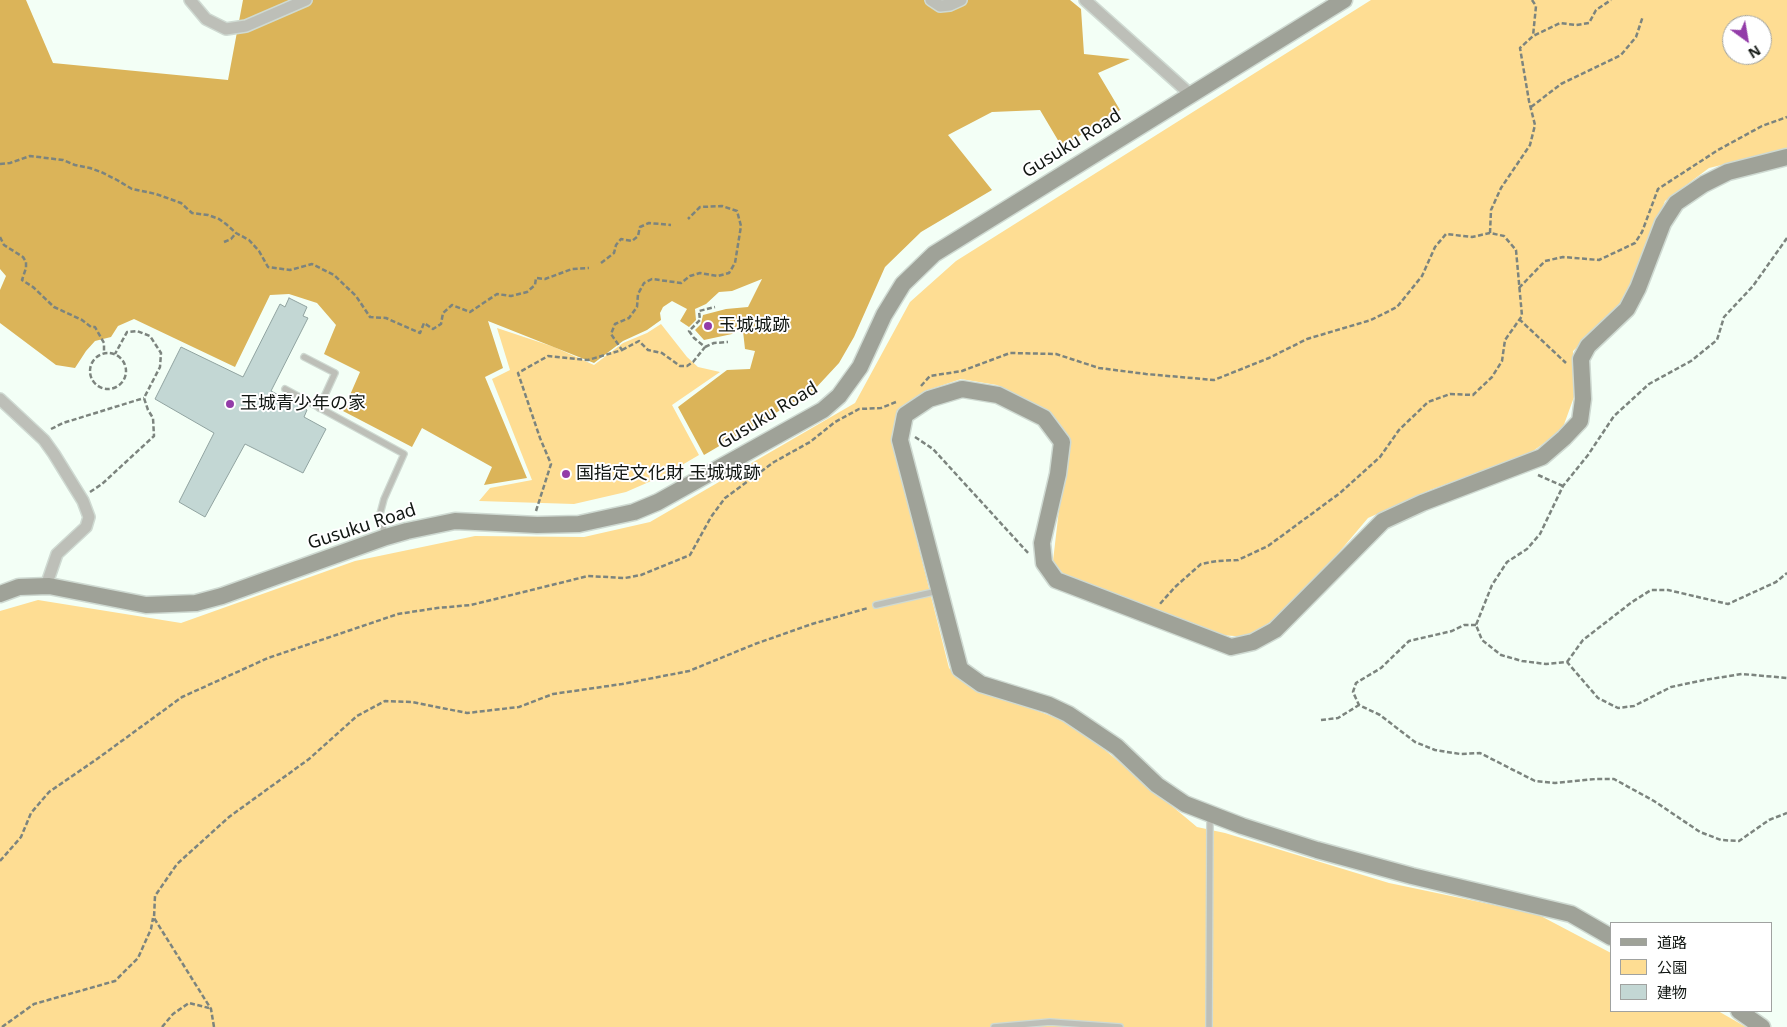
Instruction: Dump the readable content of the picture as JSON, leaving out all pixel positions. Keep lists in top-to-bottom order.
{
  "streets": {
    "street": ["Gusuku Road"]
  },
  "places": ["玉城城跡", "玉城青少年の家", "国指定文化財 玉城城跡"],
  "legend": ["道路", "公園", "建物"],
  "north": "bottom right"
}
